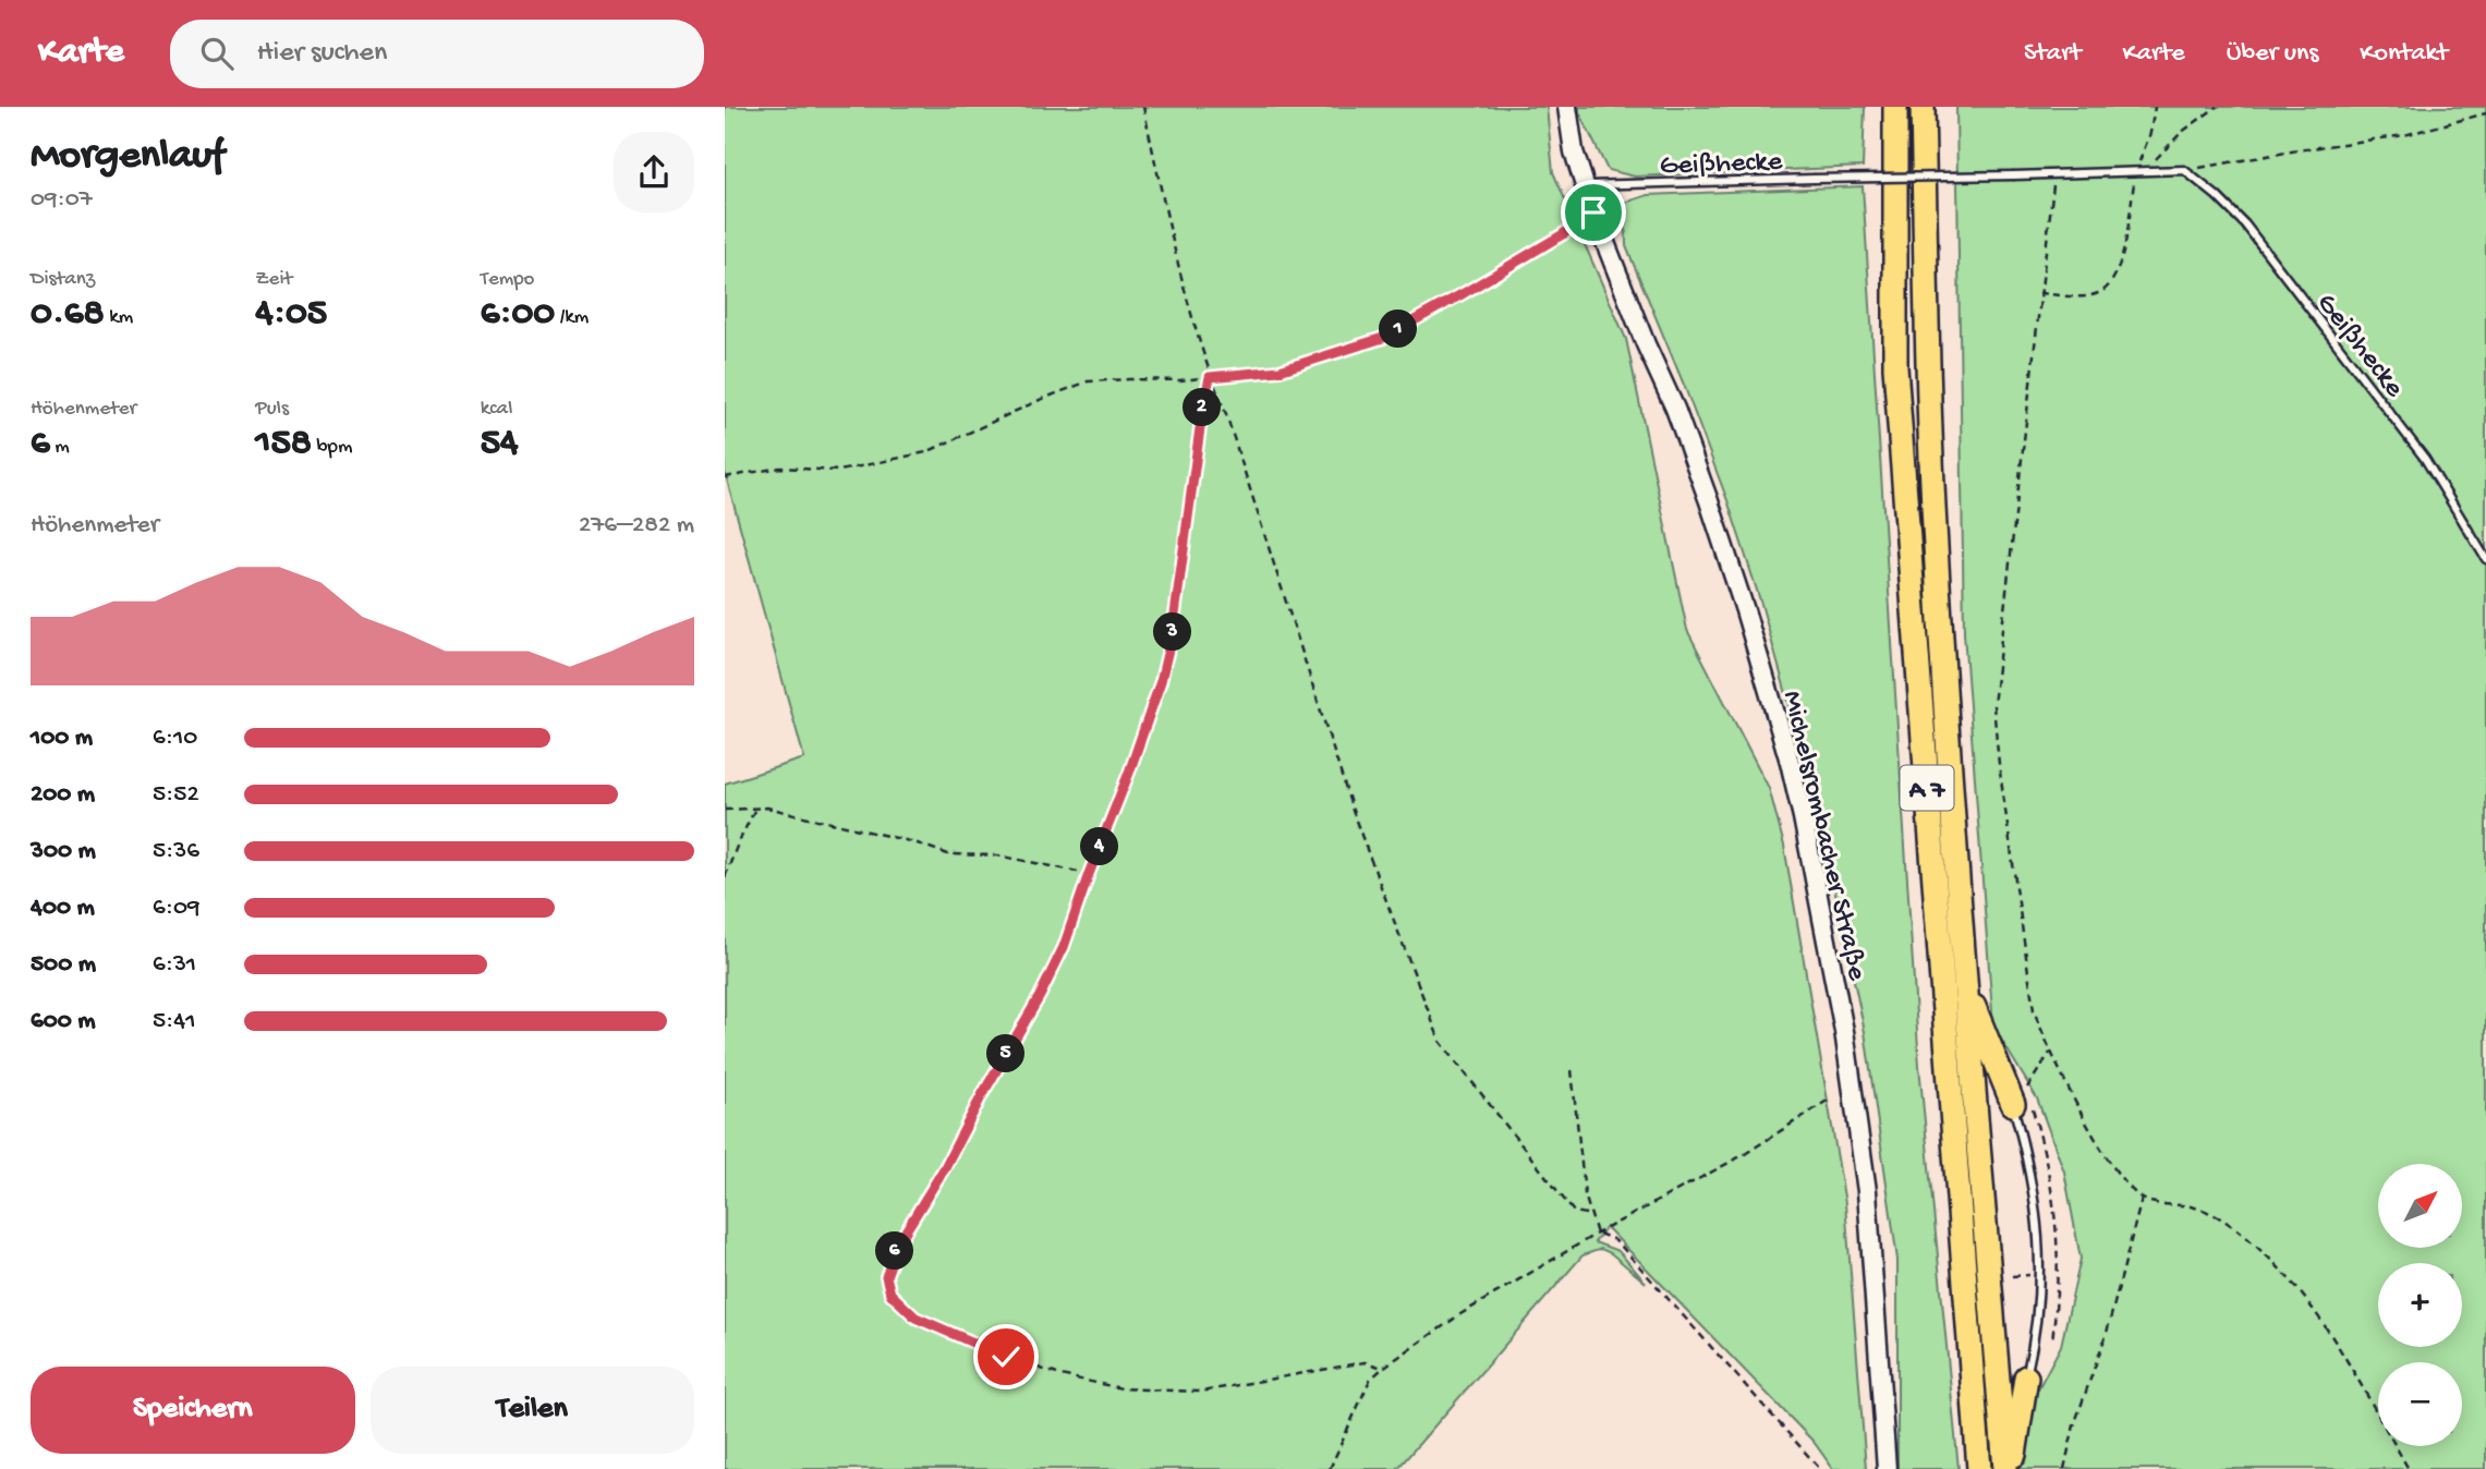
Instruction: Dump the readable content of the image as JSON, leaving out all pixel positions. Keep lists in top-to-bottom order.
{
  "streets": {
    "highway": ["A 7"],
    "main road": ["Michelsrombacher Straße"],
    "lane": ["Geißhecke"]
  },
  "crossings": [
    ["Geißhecke", "Michelsrombacher Straße"]
  ],
  "north": "top right",
  "page": {
    "header": "Karte",
    "search": "Hier suchen",
    "nav": [
      "Start",
      "Karte",
      "Über uns",
      "Kontakt"
    ],
    "heading": ["Morgenlauf", "09:07"],
    "stats": [
      ["Distanz", "0.68 km"],
      ["Zeit", "4:05"],
      ["Tempo", "6:00 /km"],
      ["Höhenmeter", "6 m"],
      ["Puls", "158 bpm"],
      ["kcal", "54"]
    ],
    "pins": [
      "1",
      "2",
      "3",
      "4",
      "5",
      "6"
    ],
    "chart": ["Höhenmeter", "276–282 m"],
    "list": [
      {
        "name": "100 m",
        "note": "6:10"
      },
      {
        "name": "200 m",
        "note": "5:52"
      },
      {
        "name": "300 m",
        "note": "5:36"
      },
      {
        "name": "400 m",
        "note": "6:09"
      },
      {
        "name": "500 m",
        "note": "6:31"
      },
      {
        "name": "600 m",
        "note": "5:41"
      }
    ],
    "map_buttons": ["+", "−"],
    "buttons": ["Speichern", "Teilen"]
  }
}
